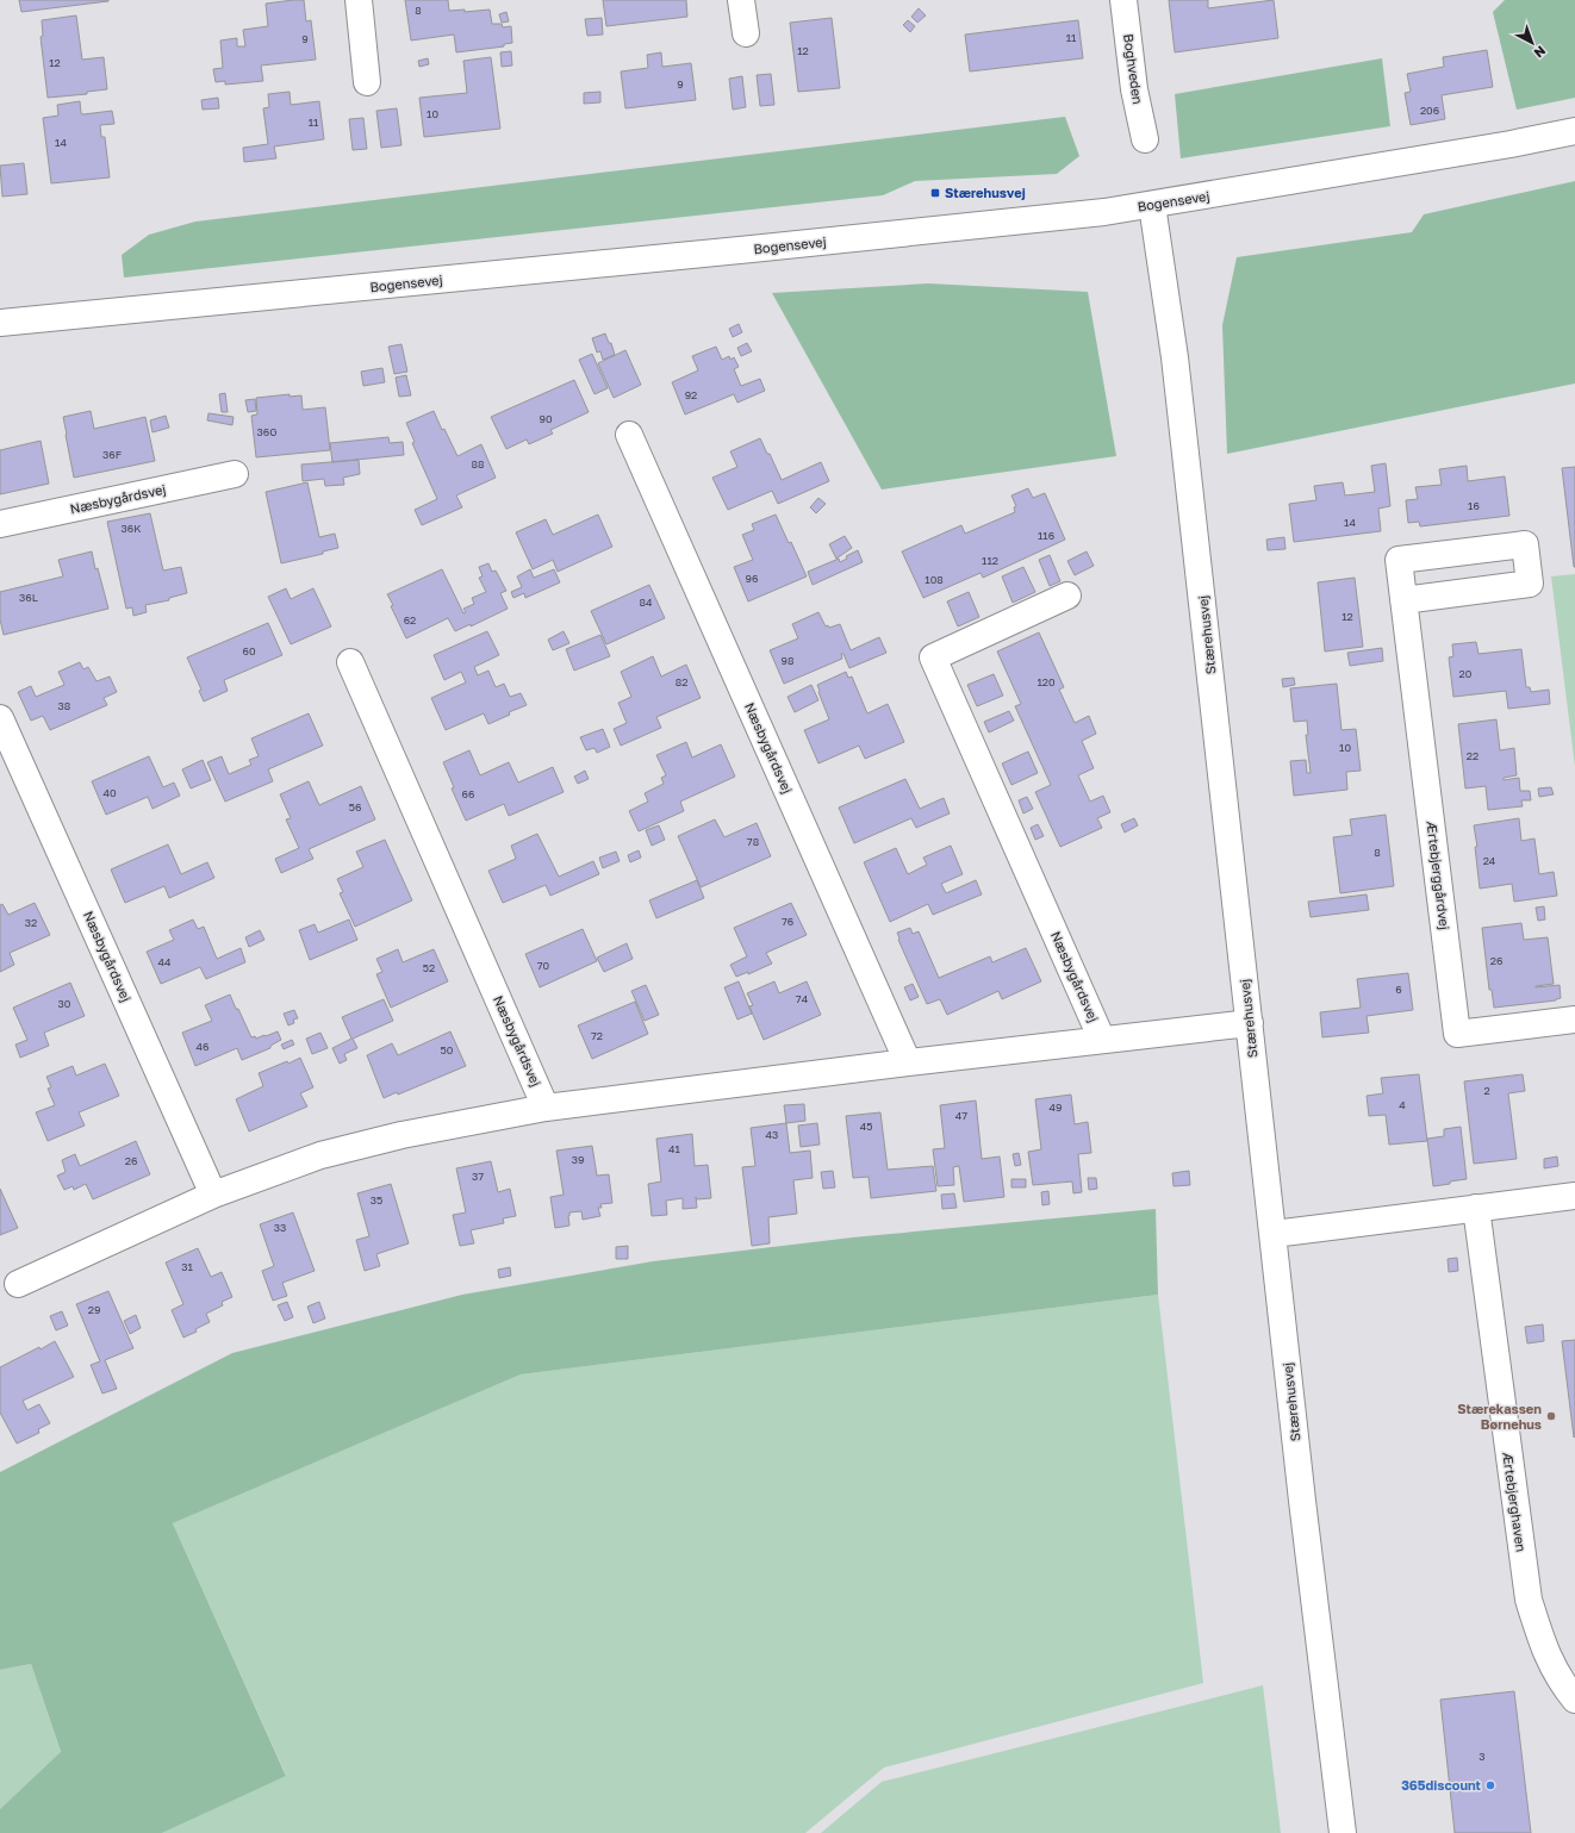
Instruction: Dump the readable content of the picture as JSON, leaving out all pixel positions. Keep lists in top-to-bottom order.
{
  "streets": {
    "street": [
      "Boghveden",
      "Bogensevej",
      "Næsbygårdsvej",
      "Stærehusvej",
      "Ærtebjerggårdvej",
      "Ærtebjerghaven"
    ]
  },
  "crossings": [
    ["Bogensevej", "Stærehusvej"],
    ["Næsbygårdsvej", "Stærehusvej"]
  ],
  "places": {
    "transit": ["Stærehusvej"],
    "other": ["Stærekassen Børnehus", "365discount"]
  },
  "house_numbers": [
    "8",
    "11",
    "9",
    "12",
    "12",
    "9",
    "206",
    "10",
    "11",
    "14",
    "92",
    "90",
    "36G",
    "36F",
    "88",
    "16",
    "14",
    "36K",
    "116",
    "112",
    "96",
    "108",
    "36L",
    "84",
    "12",
    "62",
    "60",
    "98",
    "20",
    "82",
    "120",
    "38",
    "10",
    "22",
    "40",
    "66",
    "56",
    "78",
    "8",
    "24",
    "76",
    "32",
    "26",
    "44",
    "70",
    "52",
    "6",
    "74",
    "30",
    "72",
    "46",
    "50",
    "2",
    "4",
    "49",
    "47",
    "45",
    "43",
    "41",
    "39",
    "26",
    "37",
    "35",
    "33",
    "31",
    "29",
    "3"
  ],
  "north": "bottom right"
}
